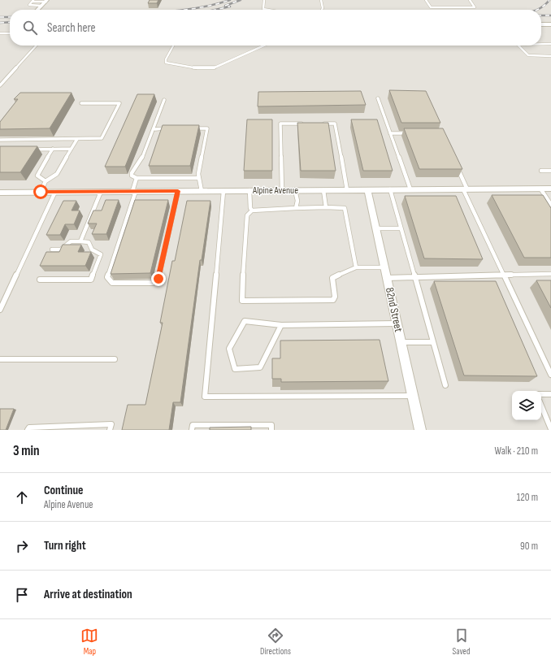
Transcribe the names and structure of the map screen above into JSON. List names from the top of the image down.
{
  "streets": {
    "street": ["Alpine Avenue", "82nd Street"]
  },
  "crossings": [
    ["Alpine Avenue", "82nd Street"]
  ],
  "page": {
    "search": "Search here",
    "heading": ["3 min", "Walk · 210 m"],
    "list": [
      ["Continue", "Alpine Avenue", "120 m"],
      ["Turn right", "90 m"],
      "Arrive at destination"
    ],
    "nav": ["Map", "Directions", "Saved"]
  }
}
